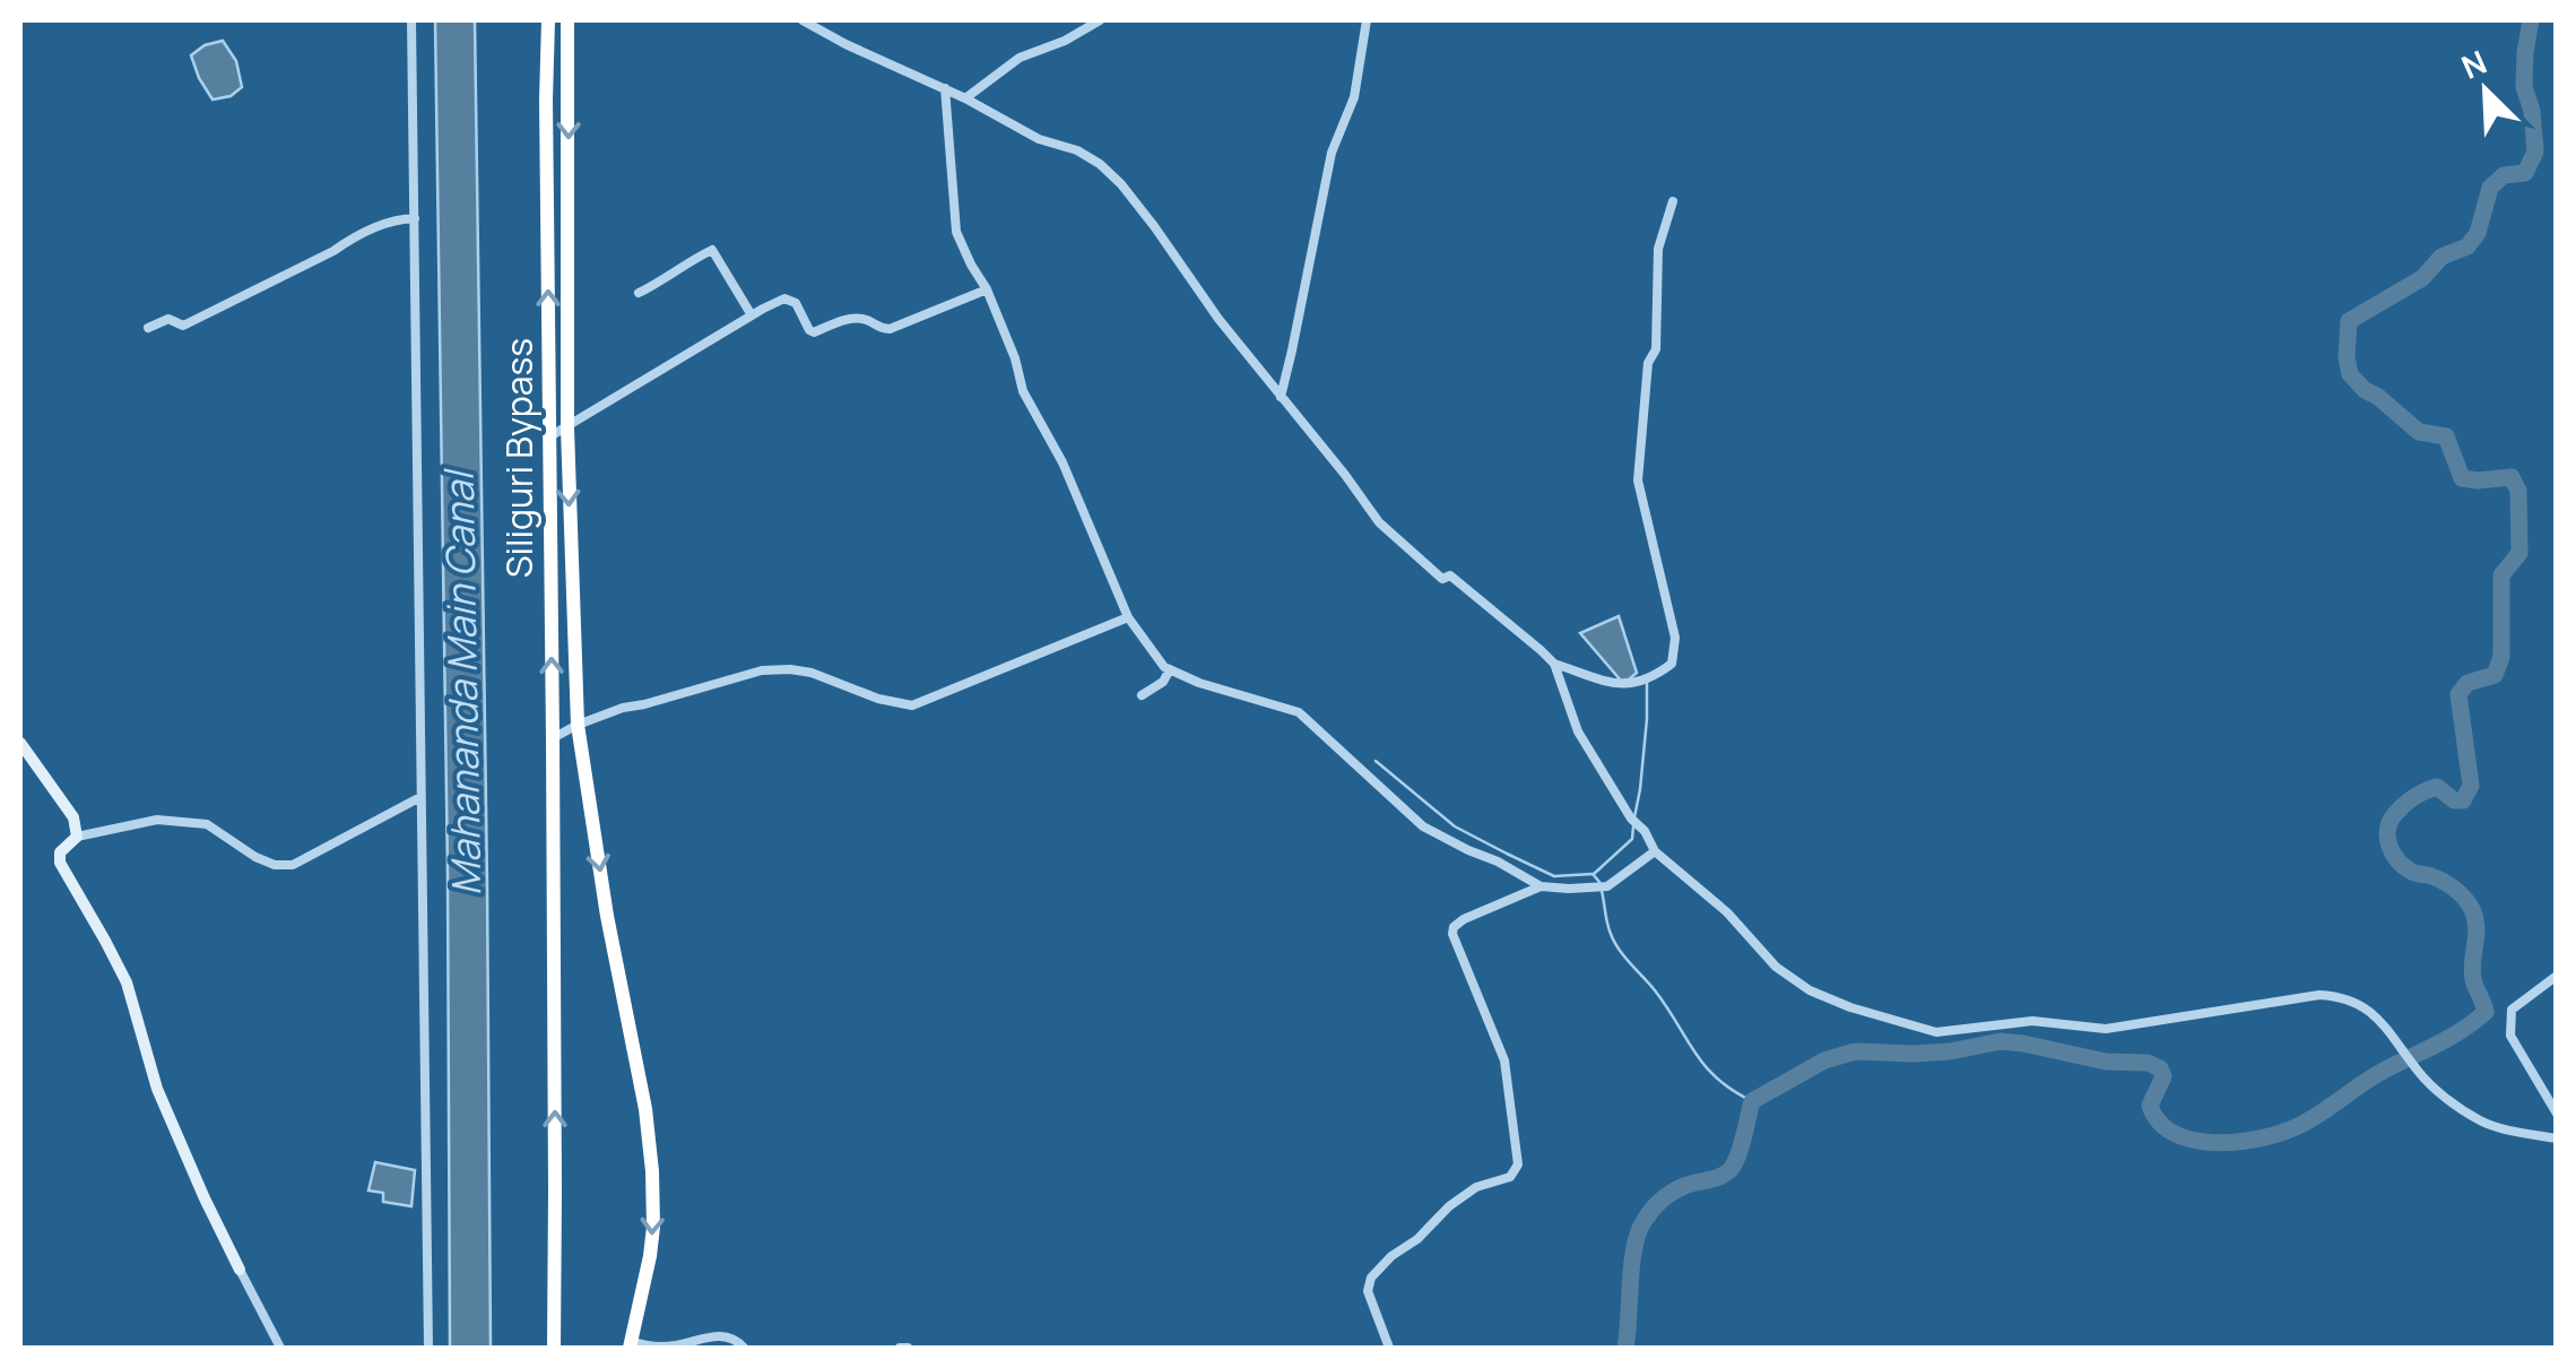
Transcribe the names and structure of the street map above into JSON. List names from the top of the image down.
{
  "streets": {
    "highway": ["Siliguri Bypass"]
  },
  "water": ["Mahananda Main Canal"],
  "north": "top left"
}
